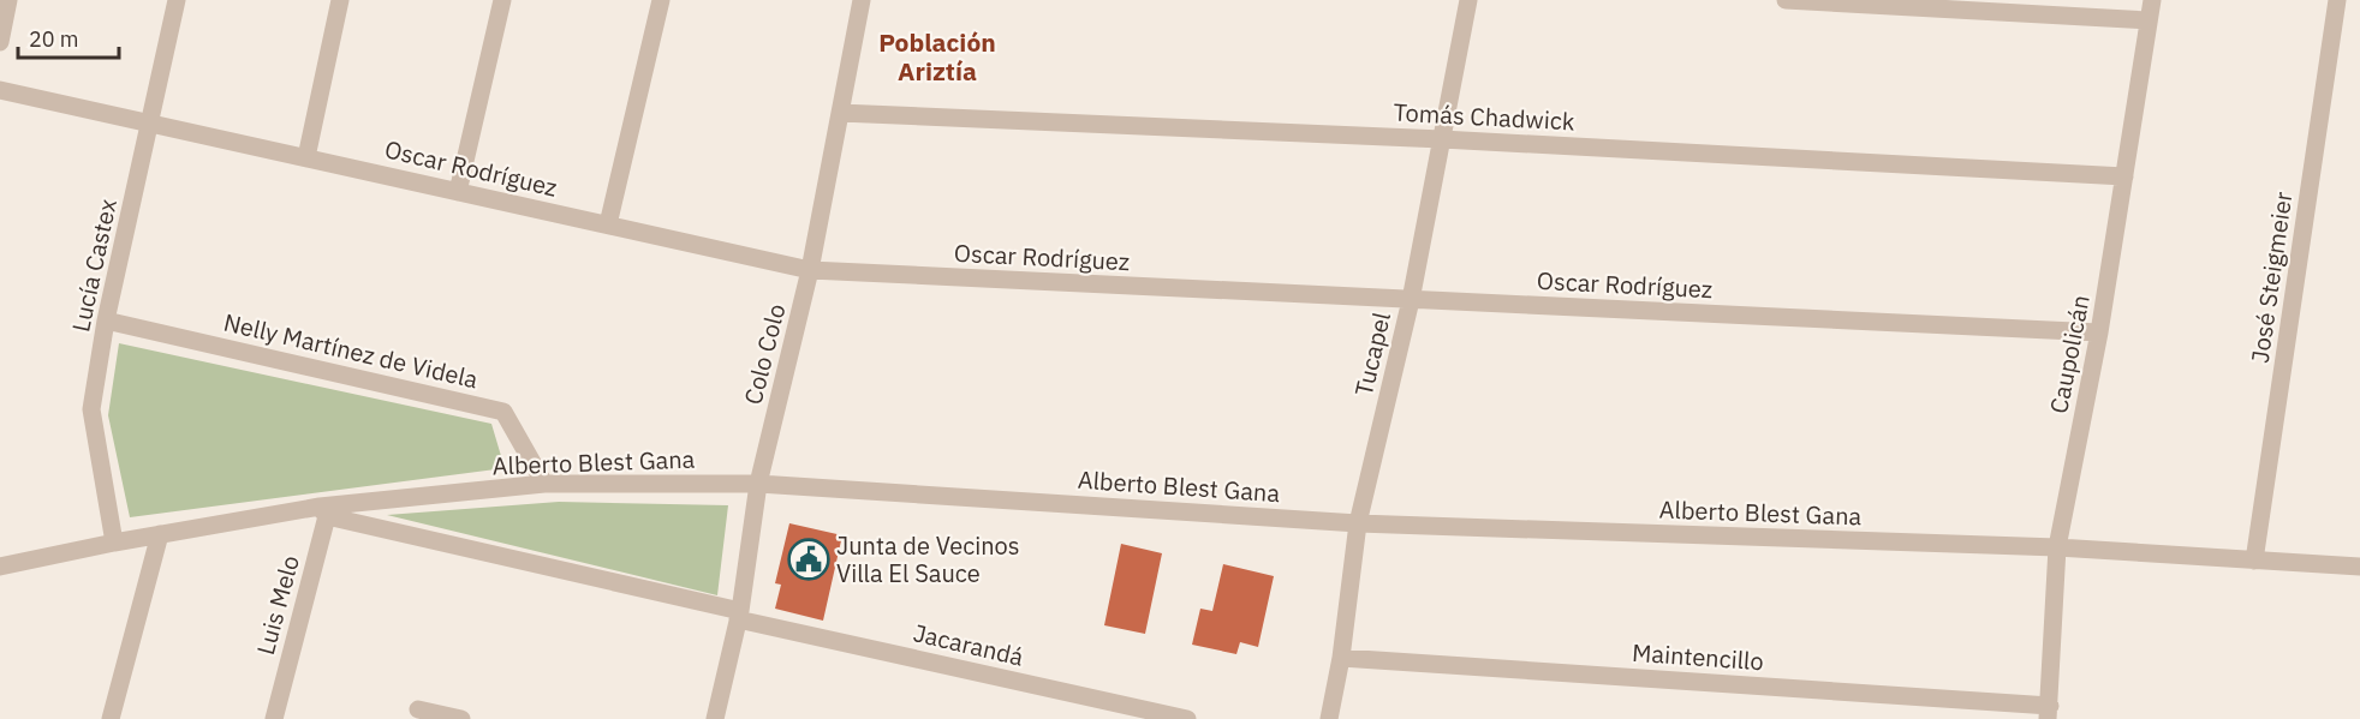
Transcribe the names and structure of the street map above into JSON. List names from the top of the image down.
{
  "streets": {
    "street": [
      "Tomás Chadwick",
      "Oscar Rodríguez",
      "Lucía Castex",
      "José Steigmeier",
      "Nelly Martínez de Videla",
      "Colo Colo",
      "Tucapel",
      "Caupolicán",
      "Alberto Blest Gana",
      "Luis Melo",
      "Jacarandá",
      "Maintencillo"
    ]
  },
  "crossings": [
    ["Tomás Chadwick", "Colo Colo"],
    ["Tomás Chadwick", "Tucapel"],
    ["Tomás Chadwick", "Caupolicán"],
    ["Oscar Rodríguez", "Lucía Castex"],
    ["Oscar Rodríguez", "Colo Colo"],
    ["Oscar Rodríguez", "Tucapel"],
    ["Oscar Rodríguez", "Caupolicán"],
    ["Lucía Castex", "Nelly Martínez de Videla"],
    ["Lucía Castex", "Alberto Blest Gana"],
    ["José Steigmeier", "Alberto Blest Gana"],
    ["Nelly Martínez de Videla", "Alberto Blest Gana"],
    ["Colo Colo", "Alberto Blest Gana"],
    ["Colo Colo", "Jacarandá"],
    ["Tucapel", "Alberto Blest Gana"],
    ["Tucapel", "Maintencillo"],
    ["Caupolicán", "Alberto Blest Gana"],
    ["Caupolicán", "Maintencillo"],
    ["Alberto Blest Gana", "Luis Melo"],
    ["Alberto Blest Gana", "Jacarandá"],
    ["Luis Melo", "Jacarandá"]
  ],
  "districts": ["Población Ariztía"],
  "places": {
    "public building": ["Junta de Vecinos Villa El Sauce"]
  },
  "scale_bar": "20 m"
}
